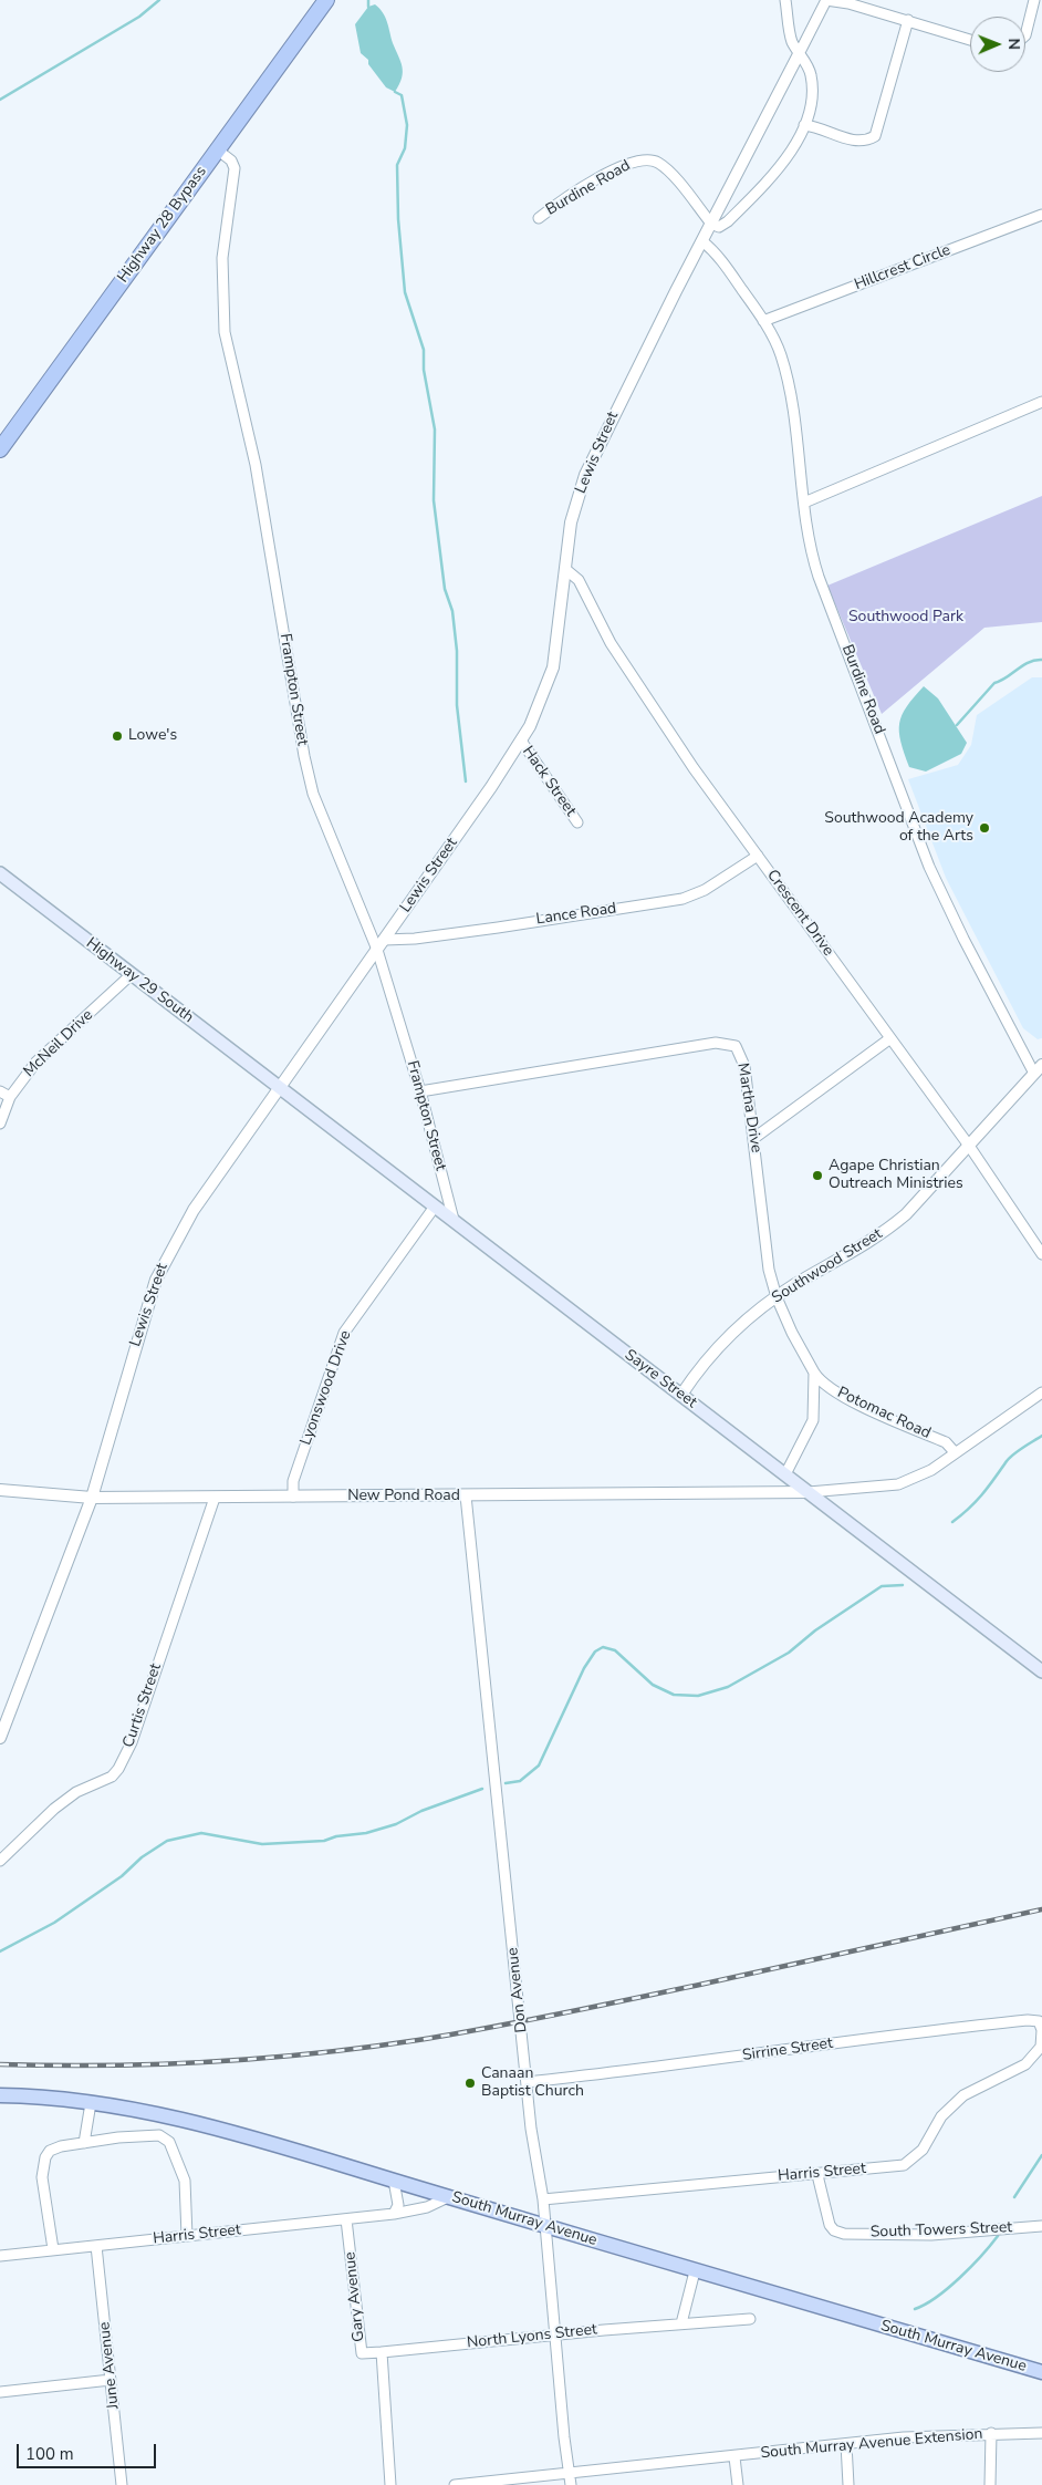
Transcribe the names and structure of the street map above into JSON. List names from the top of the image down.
{
  "streets": {
    "highway": ["Highway 28 Bypass"],
    "main road": ["Highway 29 South", "Sayre Street", "South Murray Avenue"],
    "street": [
      "Burdine Road",
      "Hillcrest Circle",
      "Lewis Street",
      "Frampton Street",
      "Hack Street",
      "Crescent Drive",
      "Lance Road",
      "McNeil Drive",
      "Martha Drive",
      "Southwood Street",
      "Lyonswood Drive",
      "Potomac Road",
      "New Pond Road",
      "Curtis Street",
      "Don Avenue",
      "Sirrine Street",
      "Harris Street",
      "South Towers Street",
      "Gary Avenue",
      "North Lyons Street",
      "June Avenue",
      "South Murray Avenue Extension"
    ]
  },
  "crossings": [
    ["Burdine Road", "Hillcrest Circle"],
    ["Burdine Road", "Lewis Street"],
    ["Burdine Road", "Southwood Street"],
    ["Highway 28 Bypass", "Frampton Street"],
    ["Lewis Street", "Frampton Street"],
    ["Lewis Street", "Hack Street"],
    ["Lewis Street", "Crescent Drive"],
    ["Lewis Street", "Lance Road"],
    ["Lewis Street", "Highway 29 South"],
    ["Lewis Street", "Sayre Street"],
    ["Lewis Street", "New Pond Road"],
    ["Frampton Street", "Martha Drive"],
    ["Frampton Street", "Sayre Street"],
    ["Crescent Drive", "Lance Road"],
    ["Crescent Drive", "Southwood Street"],
    ["Highway 29 South", "McNeil Drive"],
    ["Highway 29 South", "Sayre Street"],
    ["Martha Drive", "Southwood Street"],
    ["Martha Drive", "Potomac Road"],
    ["Southwood Street", "Sayre Street"],
    ["Sayre Street", "Lyonswood Drive"],
    ["Sayre Street", "New Pond Road"],
    ["Lyonswood Drive", "New Pond Road"],
    ["New Pond Road", "Curtis Street"],
    ["New Pond Road", "Don Avenue"],
    ["Don Avenue", "Sirrine Street"],
    ["Don Avenue", "Harris Street"],
    ["Don Avenue", "South Murray Avenue"],
    ["Don Avenue", "North Lyons Street"],
    ["Don Avenue", "South Murray Avenue Extension"],
    ["Sirrine Street", "Harris Street"],
    ["Harris Street", "South Murray Avenue"],
    ["Harris Street", "South Towers Street"],
    ["Harris Street", "Gary Avenue"],
    ["Harris Street", "June Avenue"],
    ["Gary Avenue", "North Lyons Street"]
  ],
  "parks": ["Southwood Park"],
  "places": [
    "Lowe's",
    "Southwood Academy of the Arts",
    "Agape Christian Outreach Ministries",
    "Canaan Baptist Church"
  ],
  "scale_bar": "100 m",
  "north": "right"
}
